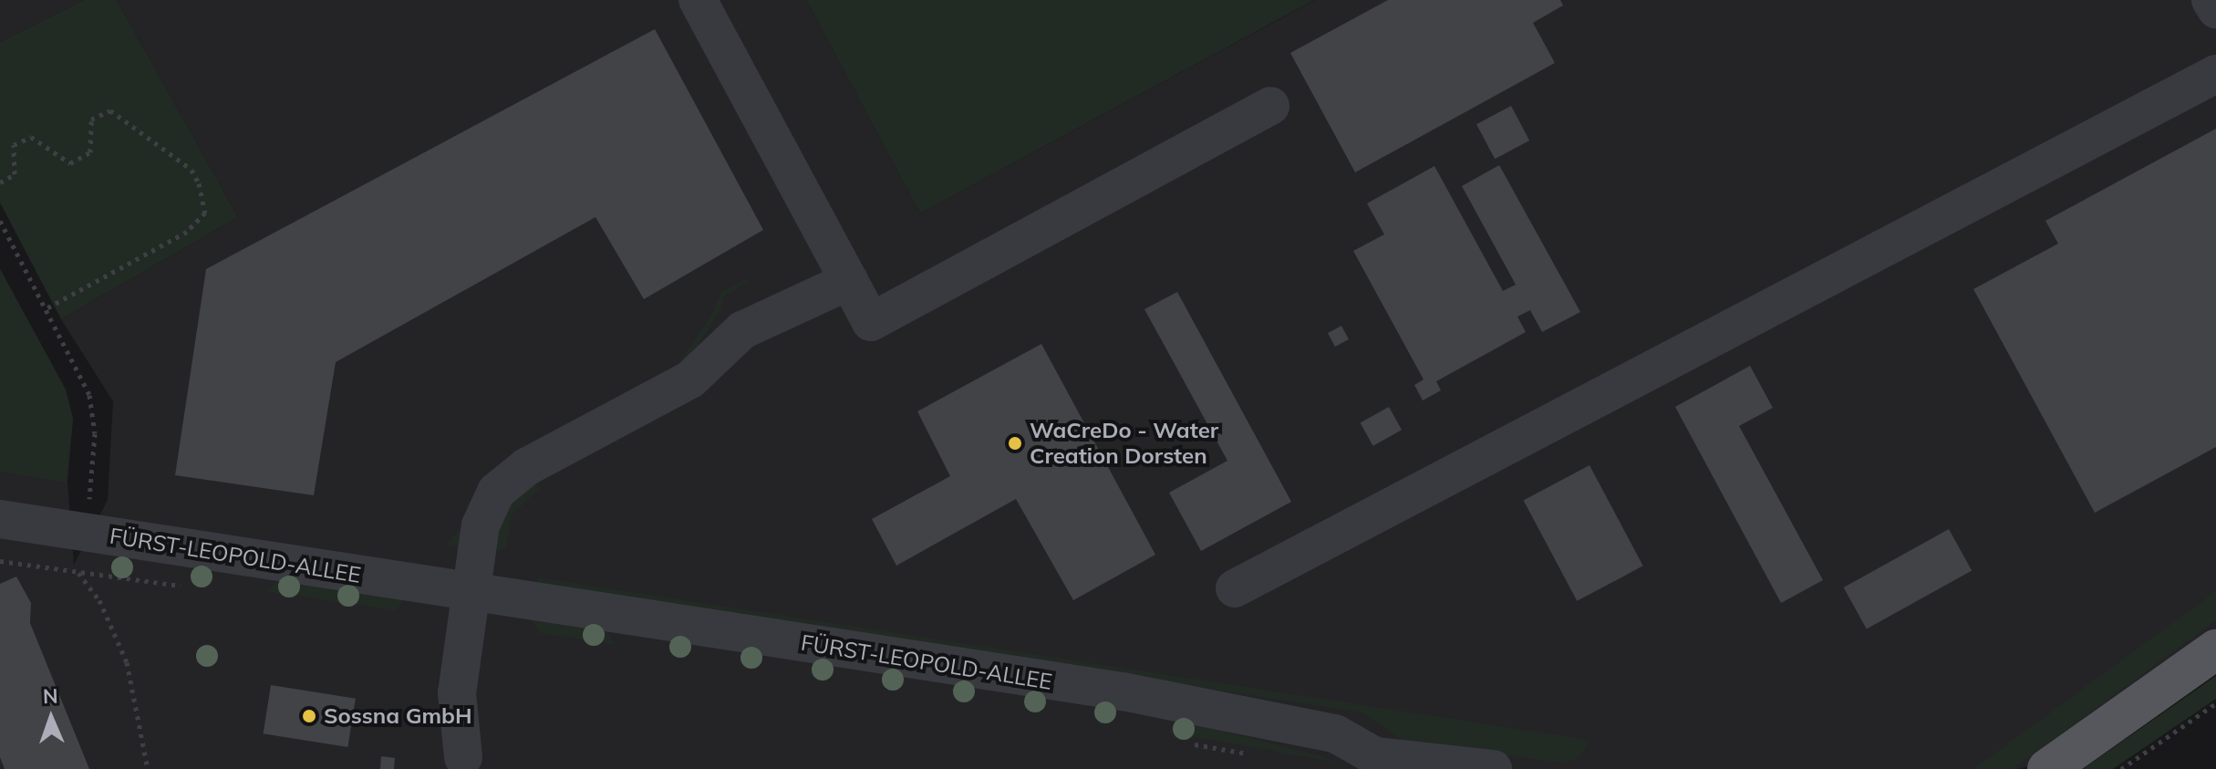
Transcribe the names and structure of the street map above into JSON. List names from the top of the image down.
{
  "streets": {
    "street": ["FÜRST-LEOPOLD-ALLEE"]
  },
  "places": ["WaCreDo - Water Creation Dorsten", "Sossna GmbH"],
  "north": "top"
}
